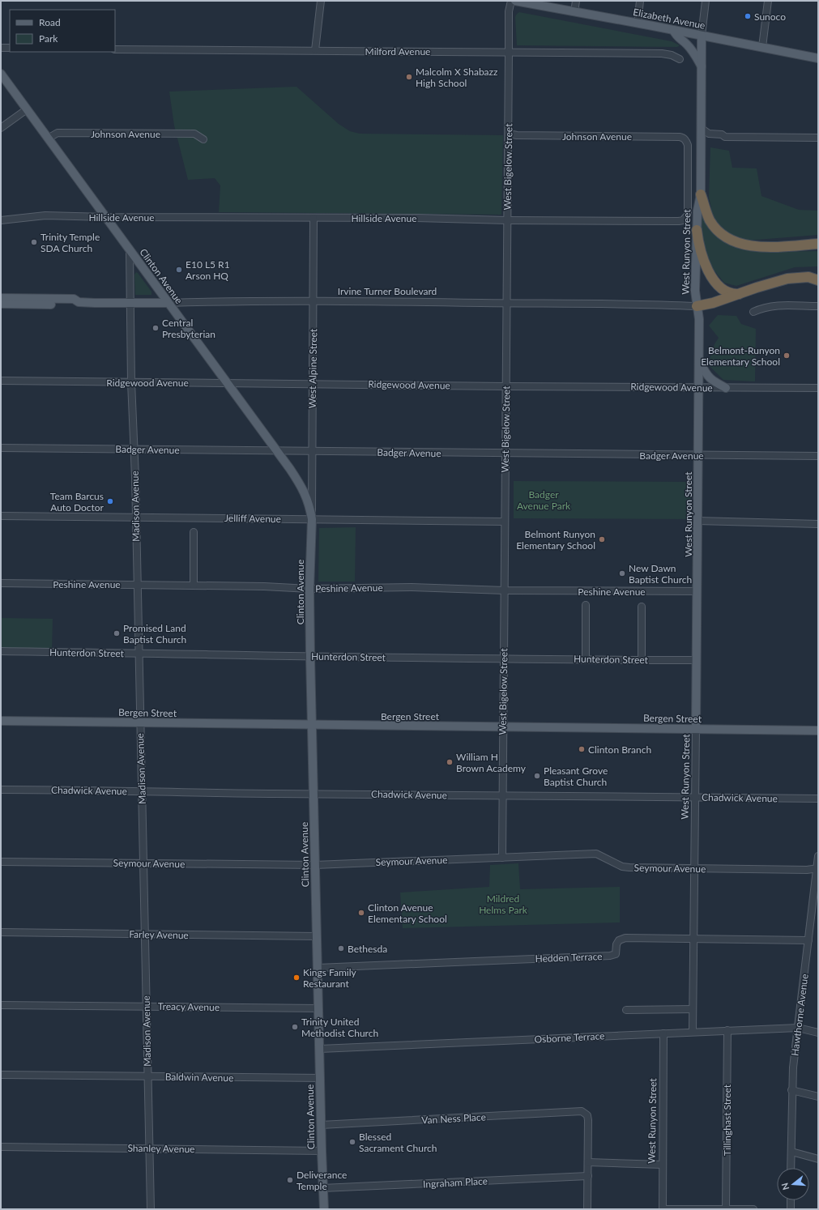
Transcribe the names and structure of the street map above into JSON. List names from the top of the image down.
{
  "streets": {
    "main road": [
      "Elizabeth Avenue",
      "West Runyon Street",
      "Clinton Avenue",
      "Irvine Turner Boulevard",
      "Bergen Street"
    ],
    "street": [
      "Milford Avenue",
      "Johnson Avenue",
      "West Bigelow Street",
      "Hillside Avenue",
      "West Alpine Street",
      "Ridgewood Avenue",
      "Badger Avenue",
      "Madison Avenue",
      "Jelliff Avenue",
      "Peshine Avenue",
      "Hunterdon Street",
      "Chadwick Avenue",
      "Seymour Avenue",
      "Farley Avenue",
      "Hedden Terrace",
      "Treacy Avenue",
      "Hawthorne Avenue",
      "Osborne Terrace",
      "Baldwin Avenue",
      "Van Ness Place",
      "Tillinghast Street",
      "Shanley Avenue",
      "Ingraham Place"
    ]
  },
  "crossings": [
    ["Elizabeth Avenue", "West Runyon Street"],
    ["Milford Avenue", "West Bigelow Street"],
    ["Johnson Avenue", "West Bigelow Street"],
    ["Johnson Avenue", "Hillside Avenue"],
    ["Johnson Avenue", "Clinton Avenue"],
    ["West Bigelow Street", "Hillside Avenue"],
    ["West Bigelow Street", "Irvine Turner Boulevard"],
    ["West Bigelow Street", "Ridgewood Avenue"],
    ["West Bigelow Street", "Badger Avenue"],
    ["West Bigelow Street", "Jelliff Avenue"],
    ["West Bigelow Street", "Peshine Avenue"],
    ["West Bigelow Street", "Hunterdon Street"],
    ["West Bigelow Street", "Bergen Street"],
    ["West Bigelow Street", "Chadwick Avenue"],
    ["West Bigelow Street", "Seymour Avenue"],
    ["Hillside Avenue", "Clinton Avenue"],
    ["Hillside Avenue", "West Alpine Street"],
    ["West Runyon Street", "Irvine Turner Boulevard"],
    ["West Runyon Street", "Ridgewood Avenue"],
    ["West Runyon Street", "Badger Avenue"],
    ["West Runyon Street", "Peshine Avenue"],
    ["West Runyon Street", "Hunterdon Street"],
    ["West Runyon Street", "Bergen Street"],
    ["West Runyon Street", "Chadwick Avenue"],
    ["West Runyon Street", "Seymour Avenue"],
    ["West Runyon Street", "Hedden Terrace"],
    ["West Runyon Street", "Osborne Terrace"],
    ["Clinton Avenue", "Irvine Turner Boulevard"],
    ["Clinton Avenue", "West Alpine Street"],
    ["Clinton Avenue", "Ridgewood Avenue"],
    ["Clinton Avenue", "Badger Avenue"],
    ["Clinton Avenue", "Madison Avenue"],
    ["Clinton Avenue", "Jelliff Avenue"],
    ["Clinton Avenue", "Peshine Avenue"],
    ["Clinton Avenue", "Hunterdon Street"],
    ["Clinton Avenue", "Bergen Street"],
    ["Clinton Avenue", "Chadwick Avenue"],
    ["Clinton Avenue", "Seymour Avenue"],
    ["Clinton Avenue", "Farley Avenue"],
    ["Clinton Avenue", "Hedden Terrace"],
    ["Clinton Avenue", "Treacy Avenue"],
    ["Clinton Avenue", "Osborne Terrace"],
    ["Clinton Avenue", "Baldwin Avenue"],
    ["Clinton Avenue", "Van Ness Place"],
    ["Clinton Avenue", "Shanley Avenue"],
    ["Clinton Avenue", "Ingraham Place"],
    ["Irvine Turner Boulevard", "West Alpine Street"],
    ["Irvine Turner Boulevard", "Madison Avenue"],
    ["West Alpine Street", "Ridgewood Avenue"],
    ["West Alpine Street", "Badger Avenue"],
    ["West Alpine Street", "Jelliff Avenue"],
    ["Ridgewood Avenue", "Madison Avenue"],
    ["Badger Avenue", "Madison Avenue"],
    ["Madison Avenue", "Jelliff Avenue"],
    ["Madison Avenue", "Peshine Avenue"],
    ["Madison Avenue", "Hunterdon Street"],
    ["Madison Avenue", "Bergen Street"],
    ["Madison Avenue", "Chadwick Avenue"],
    ["Madison Avenue", "Seymour Avenue"],
    ["Madison Avenue", "Farley Avenue"],
    ["Madison Avenue", "Treacy Avenue"],
    ["Madison Avenue", "Baldwin Avenue"],
    ["Madison Avenue", "Shanley Avenue"],
    ["Seymour Avenue", "Hawthorne Avenue"],
    ["Hedden Terrace", "Hawthorne Avenue"],
    ["Hawthorne Avenue", "Osborne Terrace"],
    ["Osborne Terrace", "Tillinghast Street"]
  ],
  "parks": ["Badger Avenue Park", "Mildred Helms Park"],
  "places": [
    "Sunoco",
    "Malcolm X Shabazz High School",
    "Trinity Temple SDA Church",
    "E10 L5 R1 Arson HQ",
    "Central Presbyterian",
    "Belmont-Runyon Elementary School",
    "Team Barcus Auto Doctor",
    "Belmont Runyon Elementary School",
    "New Dawn Baptist Church",
    "Promised Land Baptist Church",
    "Clinton Branch",
    "William H Brown Academy",
    "Pleasant Grove Baptist Church",
    "Clinton Avenue Elementary School",
    "Bethesda",
    "Kings Family Restaurant",
    "Trinity United Methodist Church",
    "Blessed Sacrament Church",
    "Deliverance Temple"
  ],
  "legend": ["Road", "Park"],
  "north": "left"
}
